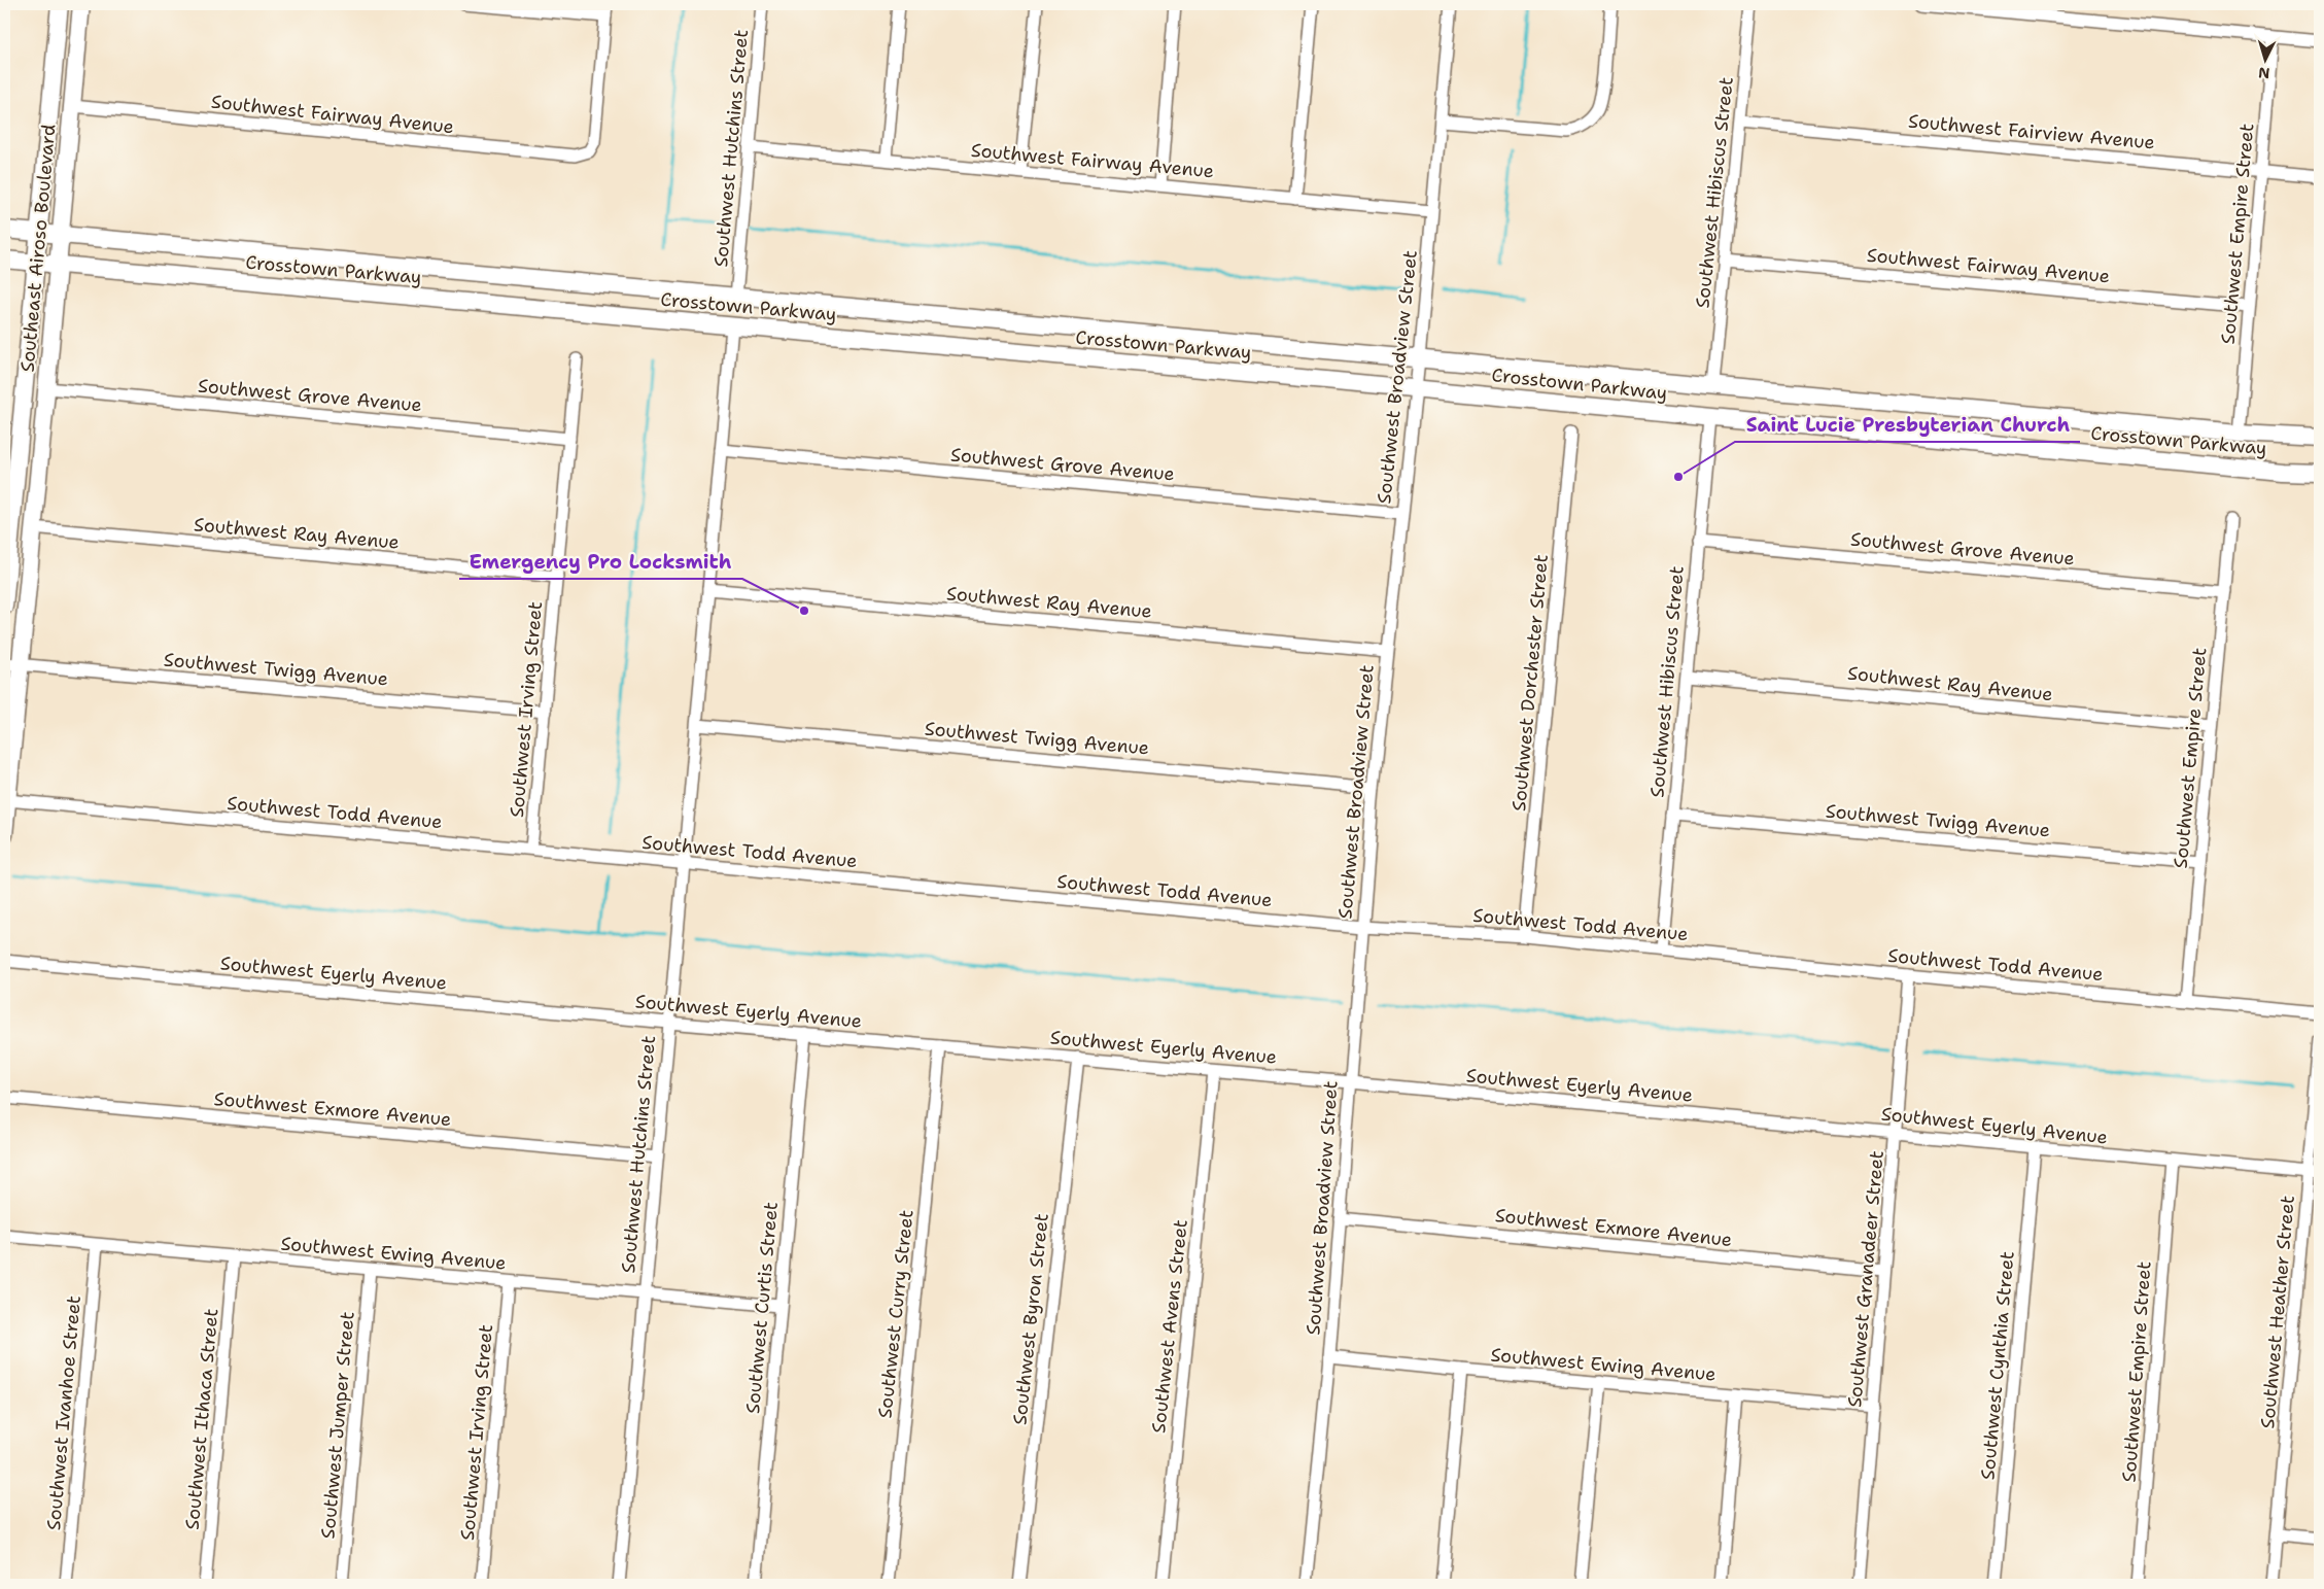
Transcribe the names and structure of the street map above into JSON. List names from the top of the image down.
{
  "streets": {
    "main road": ["Southeast Airoso Boulevard", "Crosstown Parkway"],
    "street": [
      "Southwest Fairway Avenue",
      "Southwest Fairview Avenue",
      "Southwest Hutchins Street",
      "Southwest Hibiscus Street",
      "Southwest Empire Street",
      "Southwest Broadview Street",
      "Southwest Grove Avenue",
      "Southwest Ray Avenue",
      "Southwest Twigg Avenue",
      "Southwest Dorchester Street",
      "Southwest Irving Street",
      "Southwest Todd Avenue",
      "Southwest Eyerly Avenue",
      "Southwest Exmore Avenue",
      "Southwest Ewing Avenue",
      "Southwest Granadeer Street",
      "Southwest Curtis Street",
      "Southwest Heather Street",
      "Southwest Curry Street",
      "Southwest Byron Street",
      "Southwest Avens Street",
      "Southwest Cynthia Street",
      "Southwest Ivanhoe Street",
      "Southwest Ithaca Street",
      "Southwest Jumper Street"
    ]
  },
  "crossings": [
    ["Southwest Fairway Avenue", "Southwest Hutchins Street"],
    ["Southwest Fairway Avenue", "Southwest Hibiscus Street"],
    ["Southwest Fairway Avenue", "Southwest Empire Street"],
    ["Southwest Fairway Avenue", "Southeast Airoso Boulevard"],
    ["Southwest Fairway Avenue", "Southwest Broadview Street"],
    ["Southwest Fairview Avenue", "Southwest Hibiscus Street"],
    ["Southwest Fairview Avenue", "Southwest Empire Street"],
    ["Southwest Hutchins Street", "Crosstown Parkway"],
    ["Southwest Hutchins Street", "Southwest Grove Avenue"],
    ["Southwest Hutchins Street", "Southwest Ray Avenue"],
    ["Southwest Hutchins Street", "Southwest Twigg Avenue"],
    ["Southwest Hutchins Street", "Southwest Todd Avenue"],
    ["Southwest Hutchins Street", "Southwest Eyerly Avenue"],
    ["Southwest Hutchins Street", "Southwest Exmore Avenue"],
    ["Southwest Hutchins Street", "Southwest Ewing Avenue"],
    ["Southwest Hibiscus Street", "Crosstown Parkway"],
    ["Southwest Hibiscus Street", "Southwest Grove Avenue"],
    ["Southwest Hibiscus Street", "Southwest Ray Avenue"],
    ["Southwest Hibiscus Street", "Southwest Twigg Avenue"],
    ["Southwest Hibiscus Street", "Southwest Todd Avenue"],
    ["Southwest Empire Street", "Crosstown Parkway"],
    ["Southwest Empire Street", "Southwest Grove Avenue"],
    ["Southwest Empire Street", "Southwest Ray Avenue"],
    ["Southwest Empire Street", "Southwest Twigg Avenue"],
    ["Southwest Empire Street", "Southwest Todd Avenue"],
    ["Southwest Empire Street", "Southwest Eyerly Avenue"],
    ["Southeast Airoso Boulevard", "Crosstown Parkway"],
    ["Southeast Airoso Boulevard", "Southwest Grove Avenue"],
    ["Southeast Airoso Boulevard", "Southwest Ray Avenue"],
    ["Southeast Airoso Boulevard", "Southwest Twigg Avenue"],
    ["Southeast Airoso Boulevard", "Southwest Todd Avenue"],
    ["Crosstown Parkway", "Southwest Broadview Street"],
    ["Southwest Broadview Street", "Southwest Grove Avenue"],
    ["Southwest Broadview Street", "Southwest Ray Avenue"],
    ["Southwest Broadview Street", "Southwest Twigg Avenue"],
    ["Southwest Broadview Street", "Southwest Todd Avenue"],
    ["Southwest Broadview Street", "Southwest Eyerly Avenue"],
    ["Southwest Broadview Street", "Southwest Exmore Avenue"],
    ["Southwest Broadview Street", "Southwest Ewing Avenue"],
    ["Southwest Grove Avenue", "Southwest Irving Street"],
    ["Southwest Ray Avenue", "Southwest Irving Street"],
    ["Southwest Twigg Avenue", "Southwest Irving Street"],
    ["Southwest Dorchester Street", "Southwest Todd Avenue"],
    ["Southwest Irving Street", "Southwest Todd Avenue"],
    ["Southwest Irving Street", "Southwest Ewing Avenue"],
    ["Southwest Todd Avenue", "Southwest Granadeer Street"],
    ["Southwest Eyerly Avenue", "Southwest Granadeer Street"],
    ["Southwest Eyerly Avenue", "Southwest Curtis Street"],
    ["Southwest Eyerly Avenue", "Southwest Heather Street"],
    ["Southwest Eyerly Avenue", "Southwest Curry Street"],
    ["Southwest Eyerly Avenue", "Southwest Byron Street"],
    ["Southwest Eyerly Avenue", "Southwest Avens Street"],
    ["Southwest Eyerly Avenue", "Southwest Cynthia Street"],
    ["Southwest Exmore Avenue", "Southwest Granadeer Street"],
    ["Southwest Ewing Avenue", "Southwest Granadeer Street"],
    ["Southwest Ewing Avenue", "Southwest Curtis Street"],
    ["Southwest Ewing Avenue", "Southwest Ivanhoe Street"],
    ["Southwest Ewing Avenue", "Southwest Ithaca Street"],
    ["Southwest Ewing Avenue", "Southwest Jumper Street"]
  ],
  "places": ["Saint Lucie Presbyterian Church", "Emergency Pro Locksmith"],
  "north": "bottom"
}
